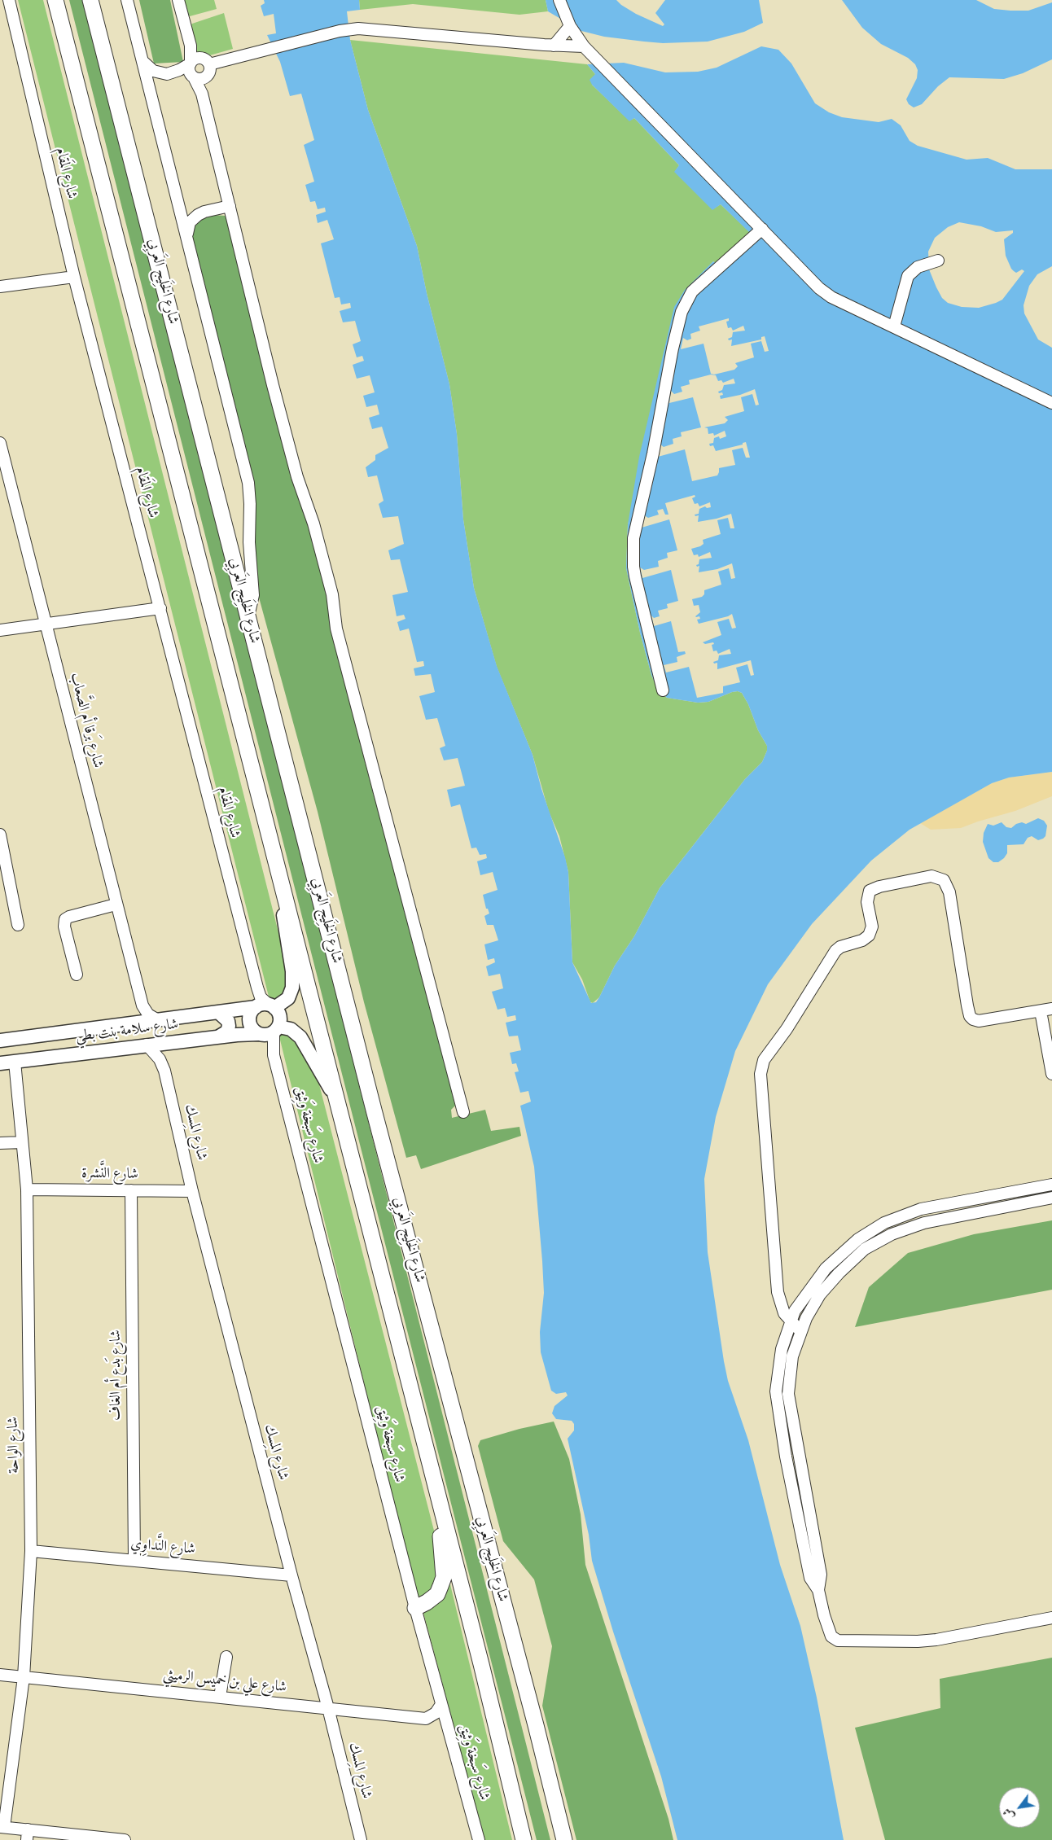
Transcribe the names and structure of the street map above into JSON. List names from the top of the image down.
{
  "streets": {
    "highway": ["شارع الخَلِيج العَربِي"],
    "main road": ["شارع سلامة بنت بطي"],
    "street": [
      "شارع المَقام",
      "شارع بَرقا أم الصَّعاب",
      "شارع سَبخة وَثِيق",
      "شارع المِسك",
      "شارع النَّشرة",
      "شارع بَدع أم الغاف",
      "شارع الواحة",
      "شارع النَّداوِي",
      "شارع علي بن خميس الرميثي"
    ]
  },
  "crossings": [
    ["شارع المَقام", "شارع سلامة بنت بطي"],
    ["شارع المَقام", "شارع سَبخة وَثِيق"],
    ["شارع سلامة بنت بطي", "شارع سَبخة وَثِيق"],
    ["شارع سلامة بنت بطي", "شارع المِسك"],
    ["شارع سلامة بنت بطي", "شارع الواحة"],
    ["شارع سَبخة وَثِيق", "شارع علي بن خميس الرميثي"],
    ["شارع المِسك", "شارع النَّشرة"],
    ["شارع المِسك", "شارع النَّداوِي"],
    ["شارع المِسك", "شارع علي بن خميس الرميثي"],
    ["شارع النَّشرة", "شارع بَدع أم الغاف"],
    ["شارع النَّشرة", "شارع الواحة"],
    ["شارع بَدع أم الغاف", "شارع النَّداوِي"],
    ["شارع الواحة", "شارع النَّداوِي"],
    ["شارع الواحة", "شارع علي بن خميس الرميثي"]
  ],
  "north": "bottom left"
}
